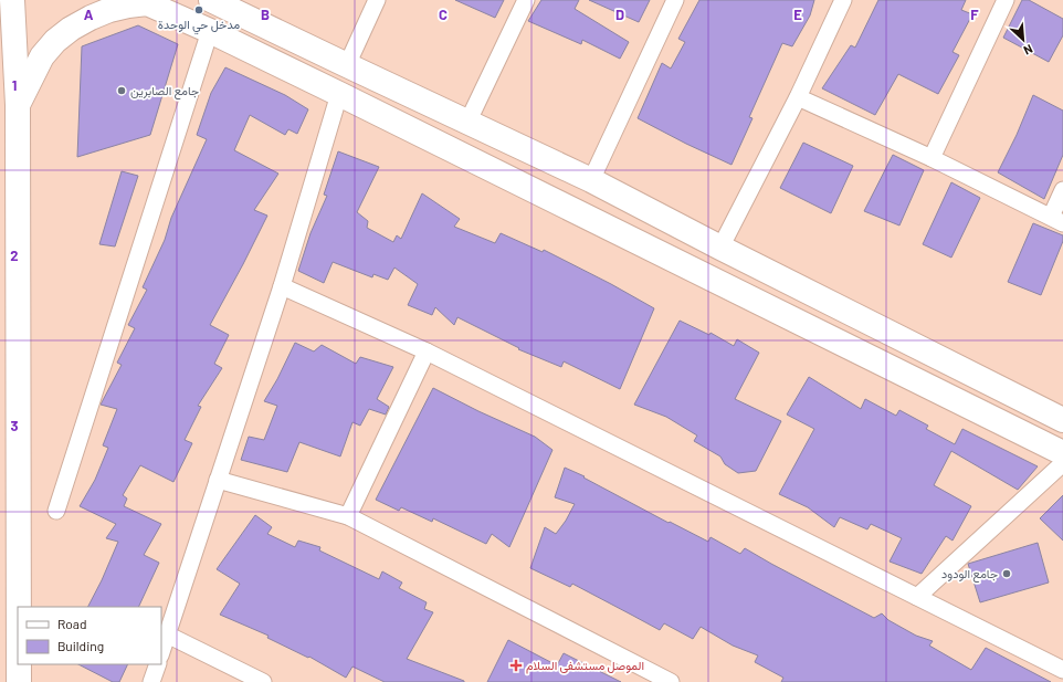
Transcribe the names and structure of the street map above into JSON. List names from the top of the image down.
{
  "places": {
    "other": ["مدخل حي الوحدة", "جامع الصابرين", "جامع الودود"],
    "health": ["الموصل مستشفى السلام"]
  },
  "legend": ["Road", "Building"],
  "north": "bottom right",
  "grid": {
    "columns": [
      "A",
      "B",
      "C",
      "D",
      "E",
      "F"
    ],
    "rows": ["1", "2", "3"]
  }
}
